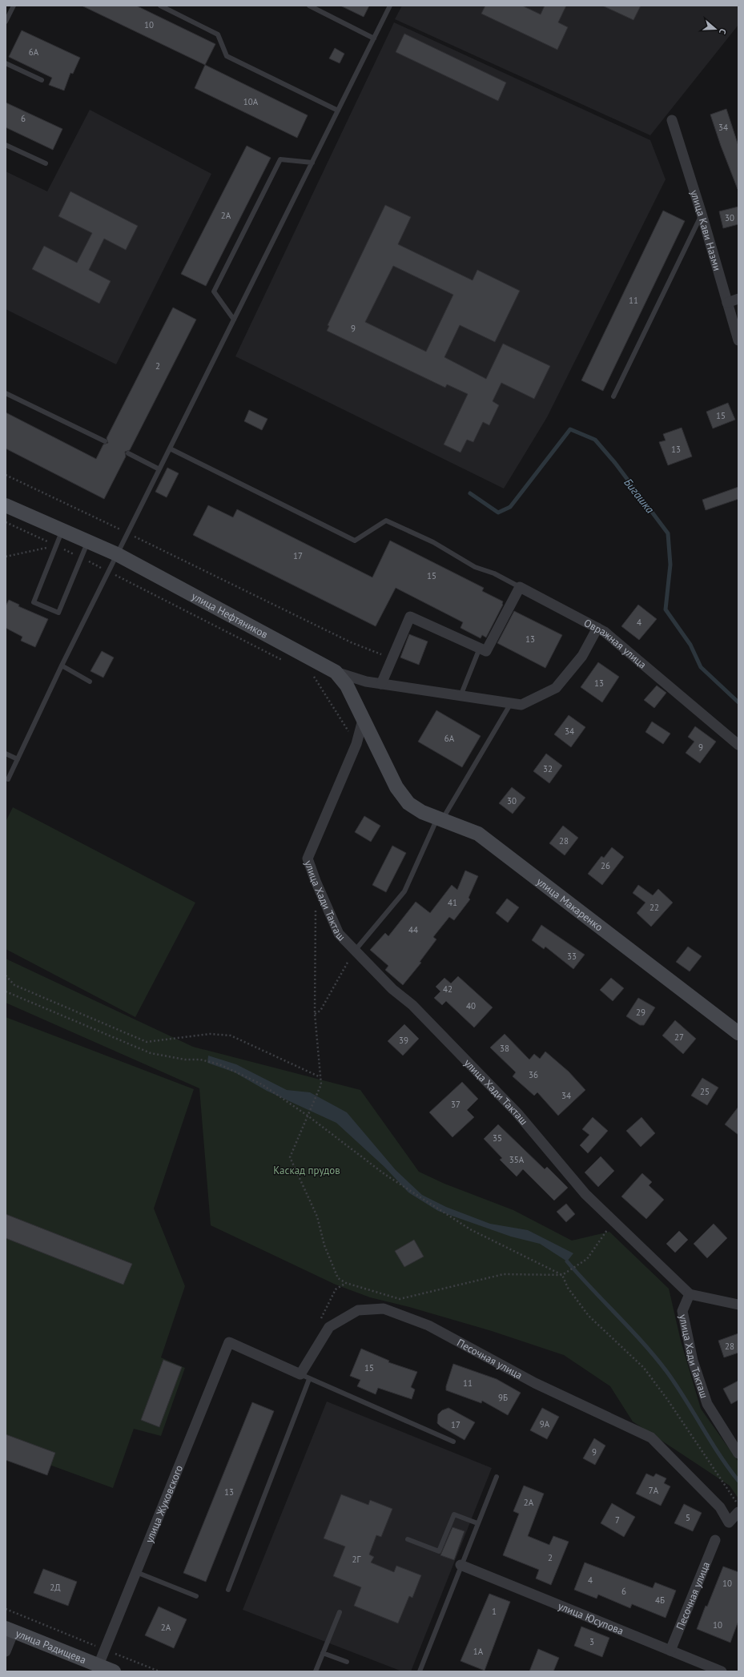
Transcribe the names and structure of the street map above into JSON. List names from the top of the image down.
{
  "streets": {
    "street": [
      "улица Кави Назми",
      "улица Нефтяников",
      "Овражная улица",
      "улица Хади Такташ",
      "улица Макаренко",
      "Песочная улица",
      "улица Жуковского",
      "улица Юсупова",
      "улица Радищева"
    ]
  },
  "crossings": [
    ["улица Нефтяников", "улица Хади Такташ"],
    ["улица Нефтяников", "улица Макаренко"],
    ["Песочная улица", "улица Жуковского"],
    ["Песочная улица", "улица Юсупова"],
    ["улица Жуковского", "улица Радищева"]
  ],
  "water": ["Бигашка"],
  "parks": ["Каскад прудов"],
  "house_numbers": [
    "10",
    "6А",
    "10А",
    "6",
    "34",
    "2А",
    "30",
    "11",
    "9",
    "2",
    "15",
    "13",
    "17",
    "15",
    "4",
    "13",
    "13",
    "34",
    "6А",
    "9",
    "32",
    "30",
    "28",
    "26",
    "41",
    "22",
    "44",
    "33",
    "42",
    "40",
    "29",
    "27",
    "39",
    "38",
    "36",
    "25",
    "34",
    "37",
    "35",
    "35А",
    "28",
    "15",
    "11",
    "9Б",
    "9А",
    "17",
    "9",
    "7А",
    "13",
    "2А",
    "5",
    "7",
    "2",
    "2Г",
    "4",
    "10",
    "2Д",
    "6",
    "4Б",
    "1",
    "10",
    "2А",
    "3",
    "1А"
  ],
  "north": "right"
}
